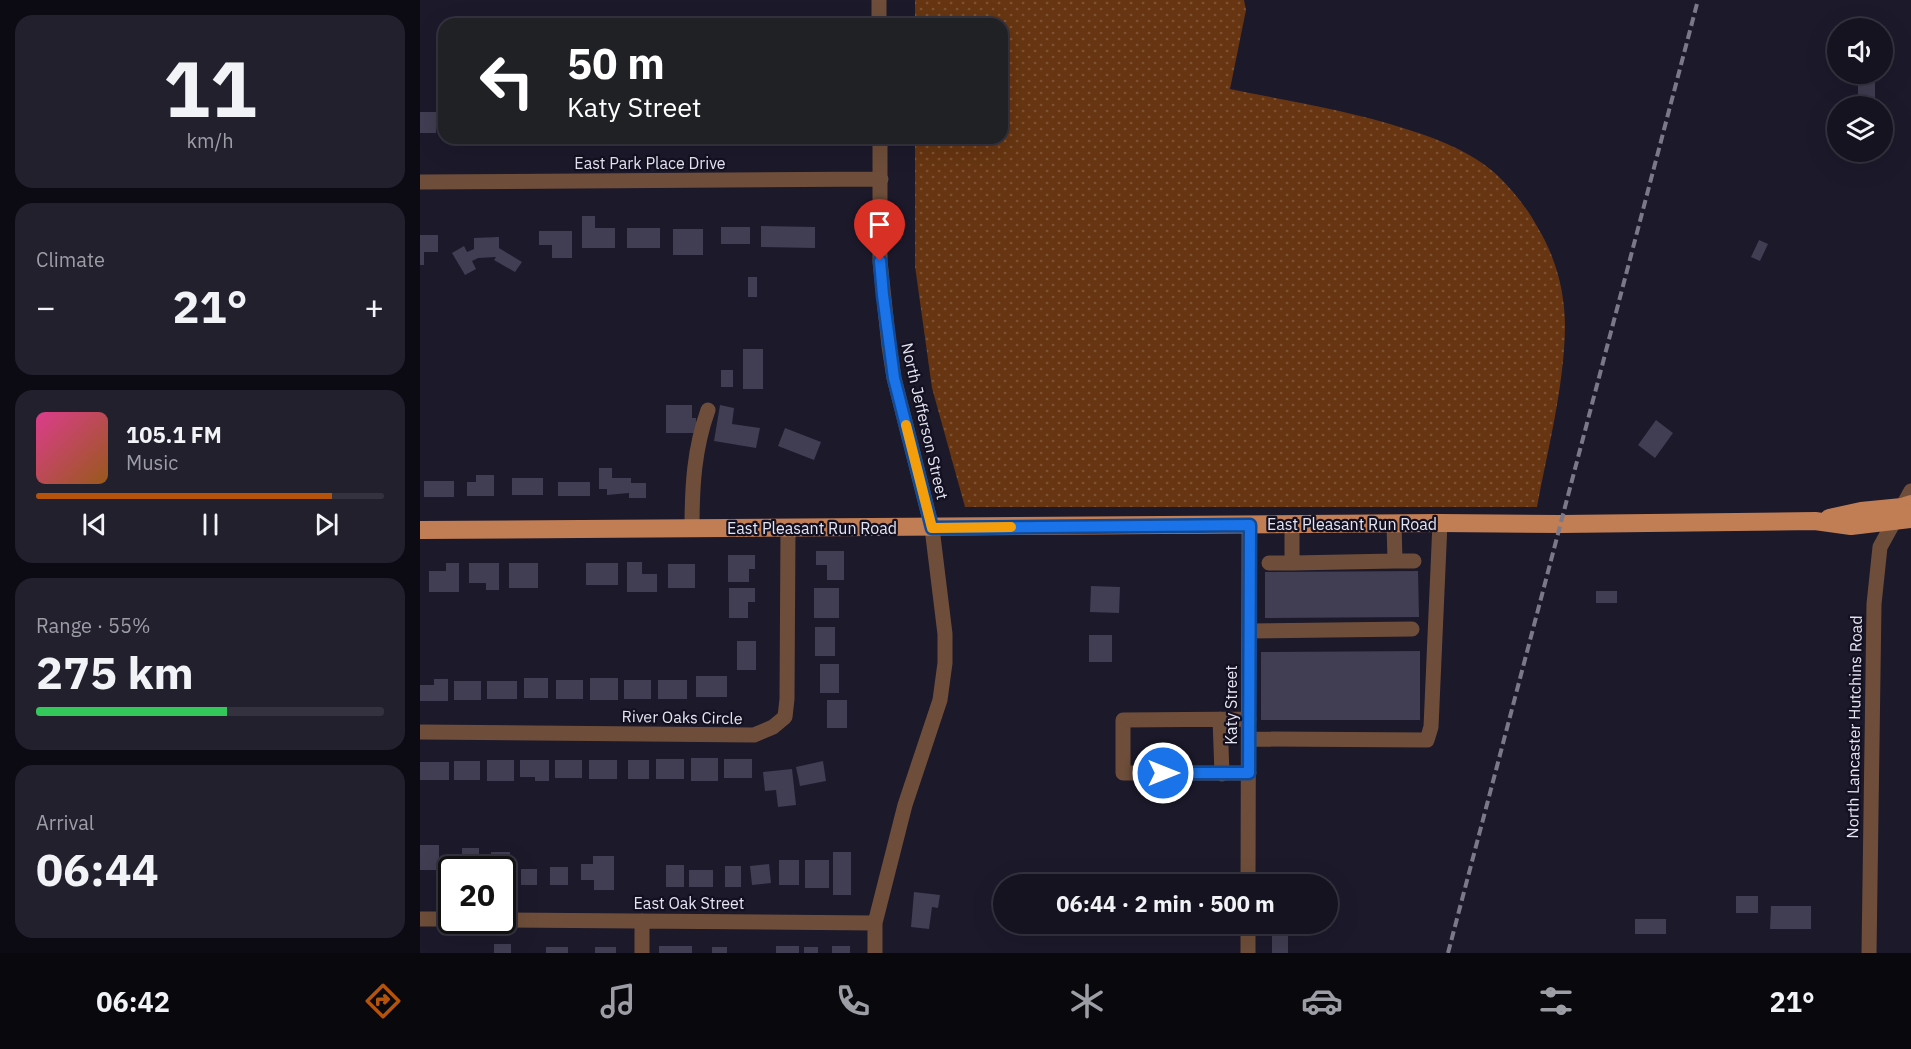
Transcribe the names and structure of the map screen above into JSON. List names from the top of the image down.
{
  "streets": {
    "main road": ["East Pleasant Run Road"],
    "street": [
      "East Park Place Drive",
      "North Jefferson Street",
      "Katy Street",
      "River Oaks Circle",
      "North Lancaster Hutchins Road",
      "East Oak Street"
    ]
  },
  "crossings": [
    ["East Park Place Drive", "North Jefferson Street"],
    ["North Jefferson Street", "East Pleasant Run Road"],
    ["North Jefferson Street", "East Oak Street"],
    ["East Pleasant Run Road", "Katy Street"],
    ["East Pleasant Run Road", "River Oaks Circle"],
    ["East Pleasant Run Road", "North Lancaster Hutchins Road"]
  ],
  "page": {
    "tile": [
      ["11", "km/h"],
      "Climate",
      ["Range · 55%", "275 km"],
      ["Arrival", "06:44"]
    ],
    "turn": ["50 m", "Katy Street"],
    "heat": ["−", "21°", "+"],
    "song": ["105.1 FM", "Music"],
    "limit": "20",
    "trip": "06:44 · 2 min · 500 m",
    "tabs": ["06:42", "21°"]
  }
}
